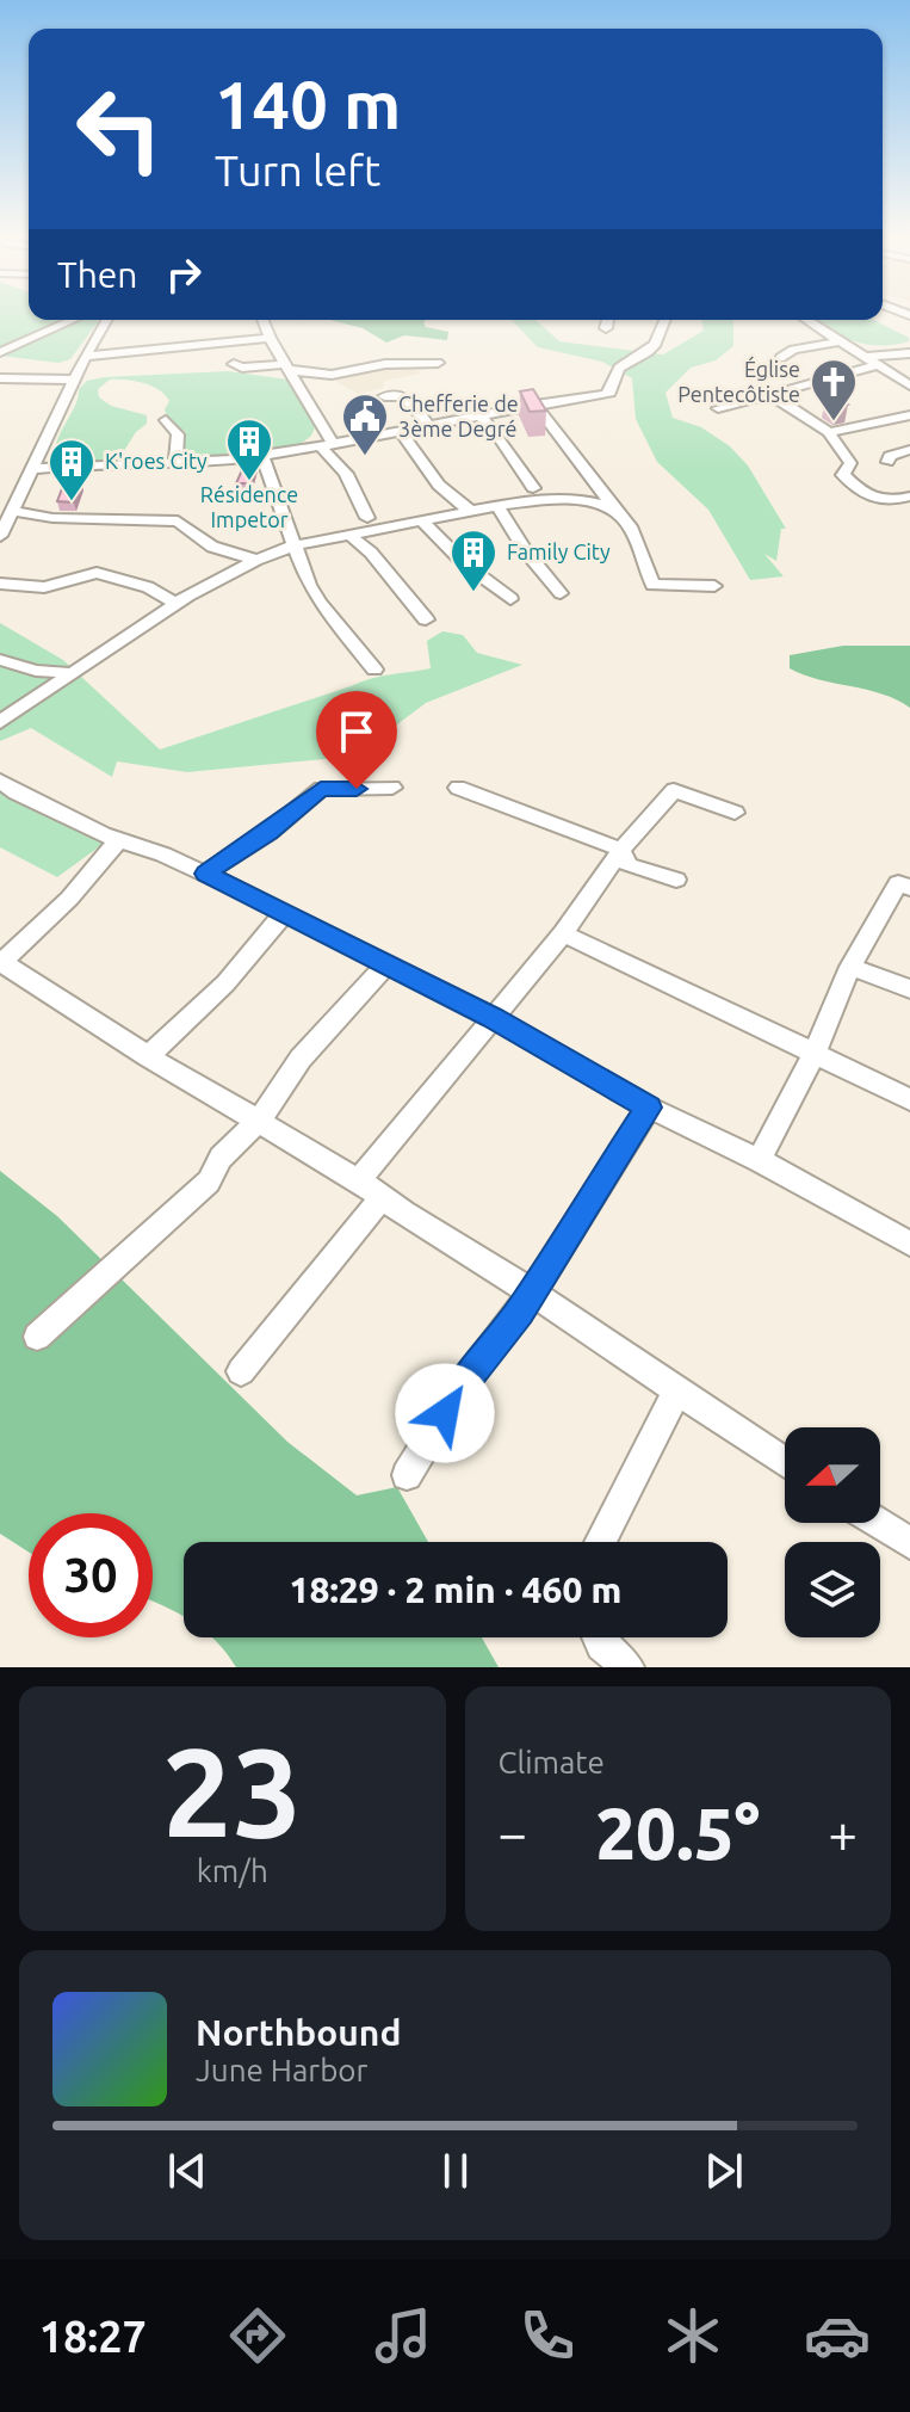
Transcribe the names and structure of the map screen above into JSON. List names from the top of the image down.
{
  "places": {
    "church": ["Église Pentecôtiste"],
    "public building": ["Chefferie de 3ème Degré"],
    "building": ["Résidence Impetor", "K'roes City", "Family City"]
  },
  "north": "left",
  "page": {
    "turn": ["140 m", "Turn left"],
    "then": "Then",
    "limit": "30",
    "trip": "18:29 · 2 min · 460 m",
    "tile": [
      ["23", "km/h"],
      "Climate"
    ],
    "heat": ["−", "20.5°", "+"],
    "song": ["Northbound", "June Harbor"],
    "tabs": "18:27"
  }
}
